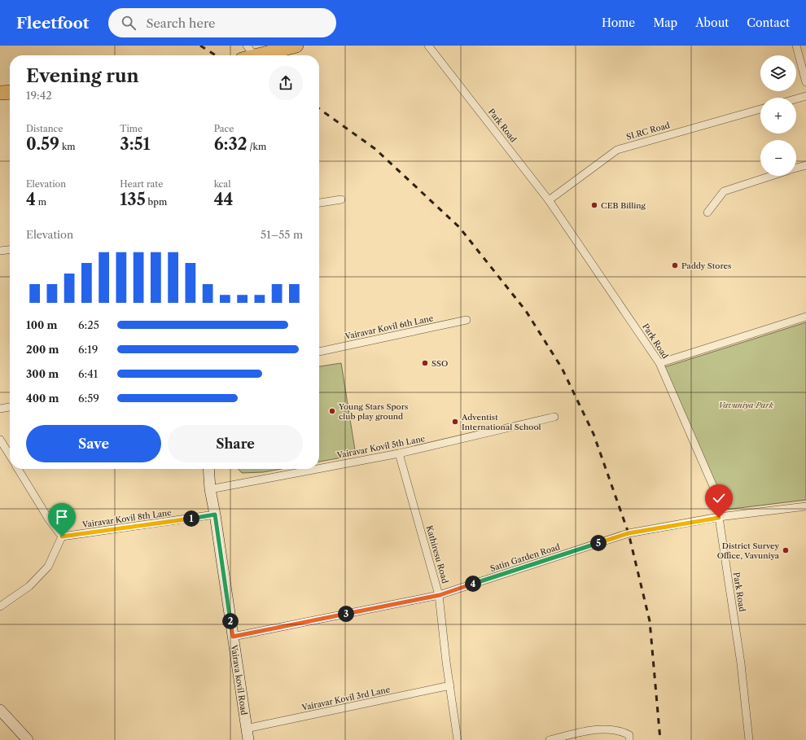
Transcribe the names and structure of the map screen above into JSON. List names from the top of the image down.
{
  "streets": {
    "street": [
      "Park Road",
      "SLRC Road",
      "Vairavar Kovil 6th Lane",
      "Vairavar Kovil 5th Lane",
      "Vairavar Kovil 8th Lane",
      "Kathiresu Road",
      "Satin Garden Road",
      "Vairava kovil Road",
      "Vairavar Kovil 3rd Lane"
    ]
  },
  "crossings": [
    ["Park Road", "SLRC Road"],
    ["Park Road", "Satin Garden Road"],
    ["Vairavar Kovil 5th Lane", "Kathiresu Road"],
    ["Vairavar Kovil 5th Lane", "Vairava kovil Road"],
    ["Vairavar Kovil 8th Lane", "Vairava kovil Road"],
    ["Kathiresu Road", "Satin Garden Road"],
    ["Kathiresu Road", "Vairavar Kovil 3rd Lane"],
    ["Satin Garden Road", "Vairava kovil Road"],
    ["Vairava kovil Road", "Vairavar Kovil 3rd Lane"]
  ],
  "parks": ["Vavuniya Park"],
  "places": [
    "CEB Billing",
    "Paddy Stores",
    "SSO",
    "Young Stars Spors club play ground",
    "Adventist International School",
    "District Survey Office, Vavuniya"
  ],
  "page": {
    "header": "Fleetfoot",
    "search": "Search here",
    "nav": [
      "Home",
      "Map",
      "About",
      "Contact"
    ],
    "map_buttons": ["+", "−"],
    "heading": ["Evening run", "19:42"],
    "stats": [
      ["Distance", "0.59 km"],
      ["Time", "3:51"],
      ["Pace", "6:32 /km"],
      ["Elevation", "4 m"],
      ["Heart rate", "135 bpm"],
      ["kcal", "44"]
    ],
    "chart": ["Elevation", "51–55 m"],
    "list": [
      {
        "name": "100 m",
        "note": "6:25"
      },
      {
        "name": "200 m",
        "note": "6:19"
      },
      {
        "name": "300 m",
        "note": "6:41"
      },
      {
        "name": "400 m",
        "note": "6:59"
      }
    ],
    "buttons": ["Save", "Share"],
    "pins": [
      "1",
      "5",
      "4",
      "3",
      "2"
    ]
  }
}
